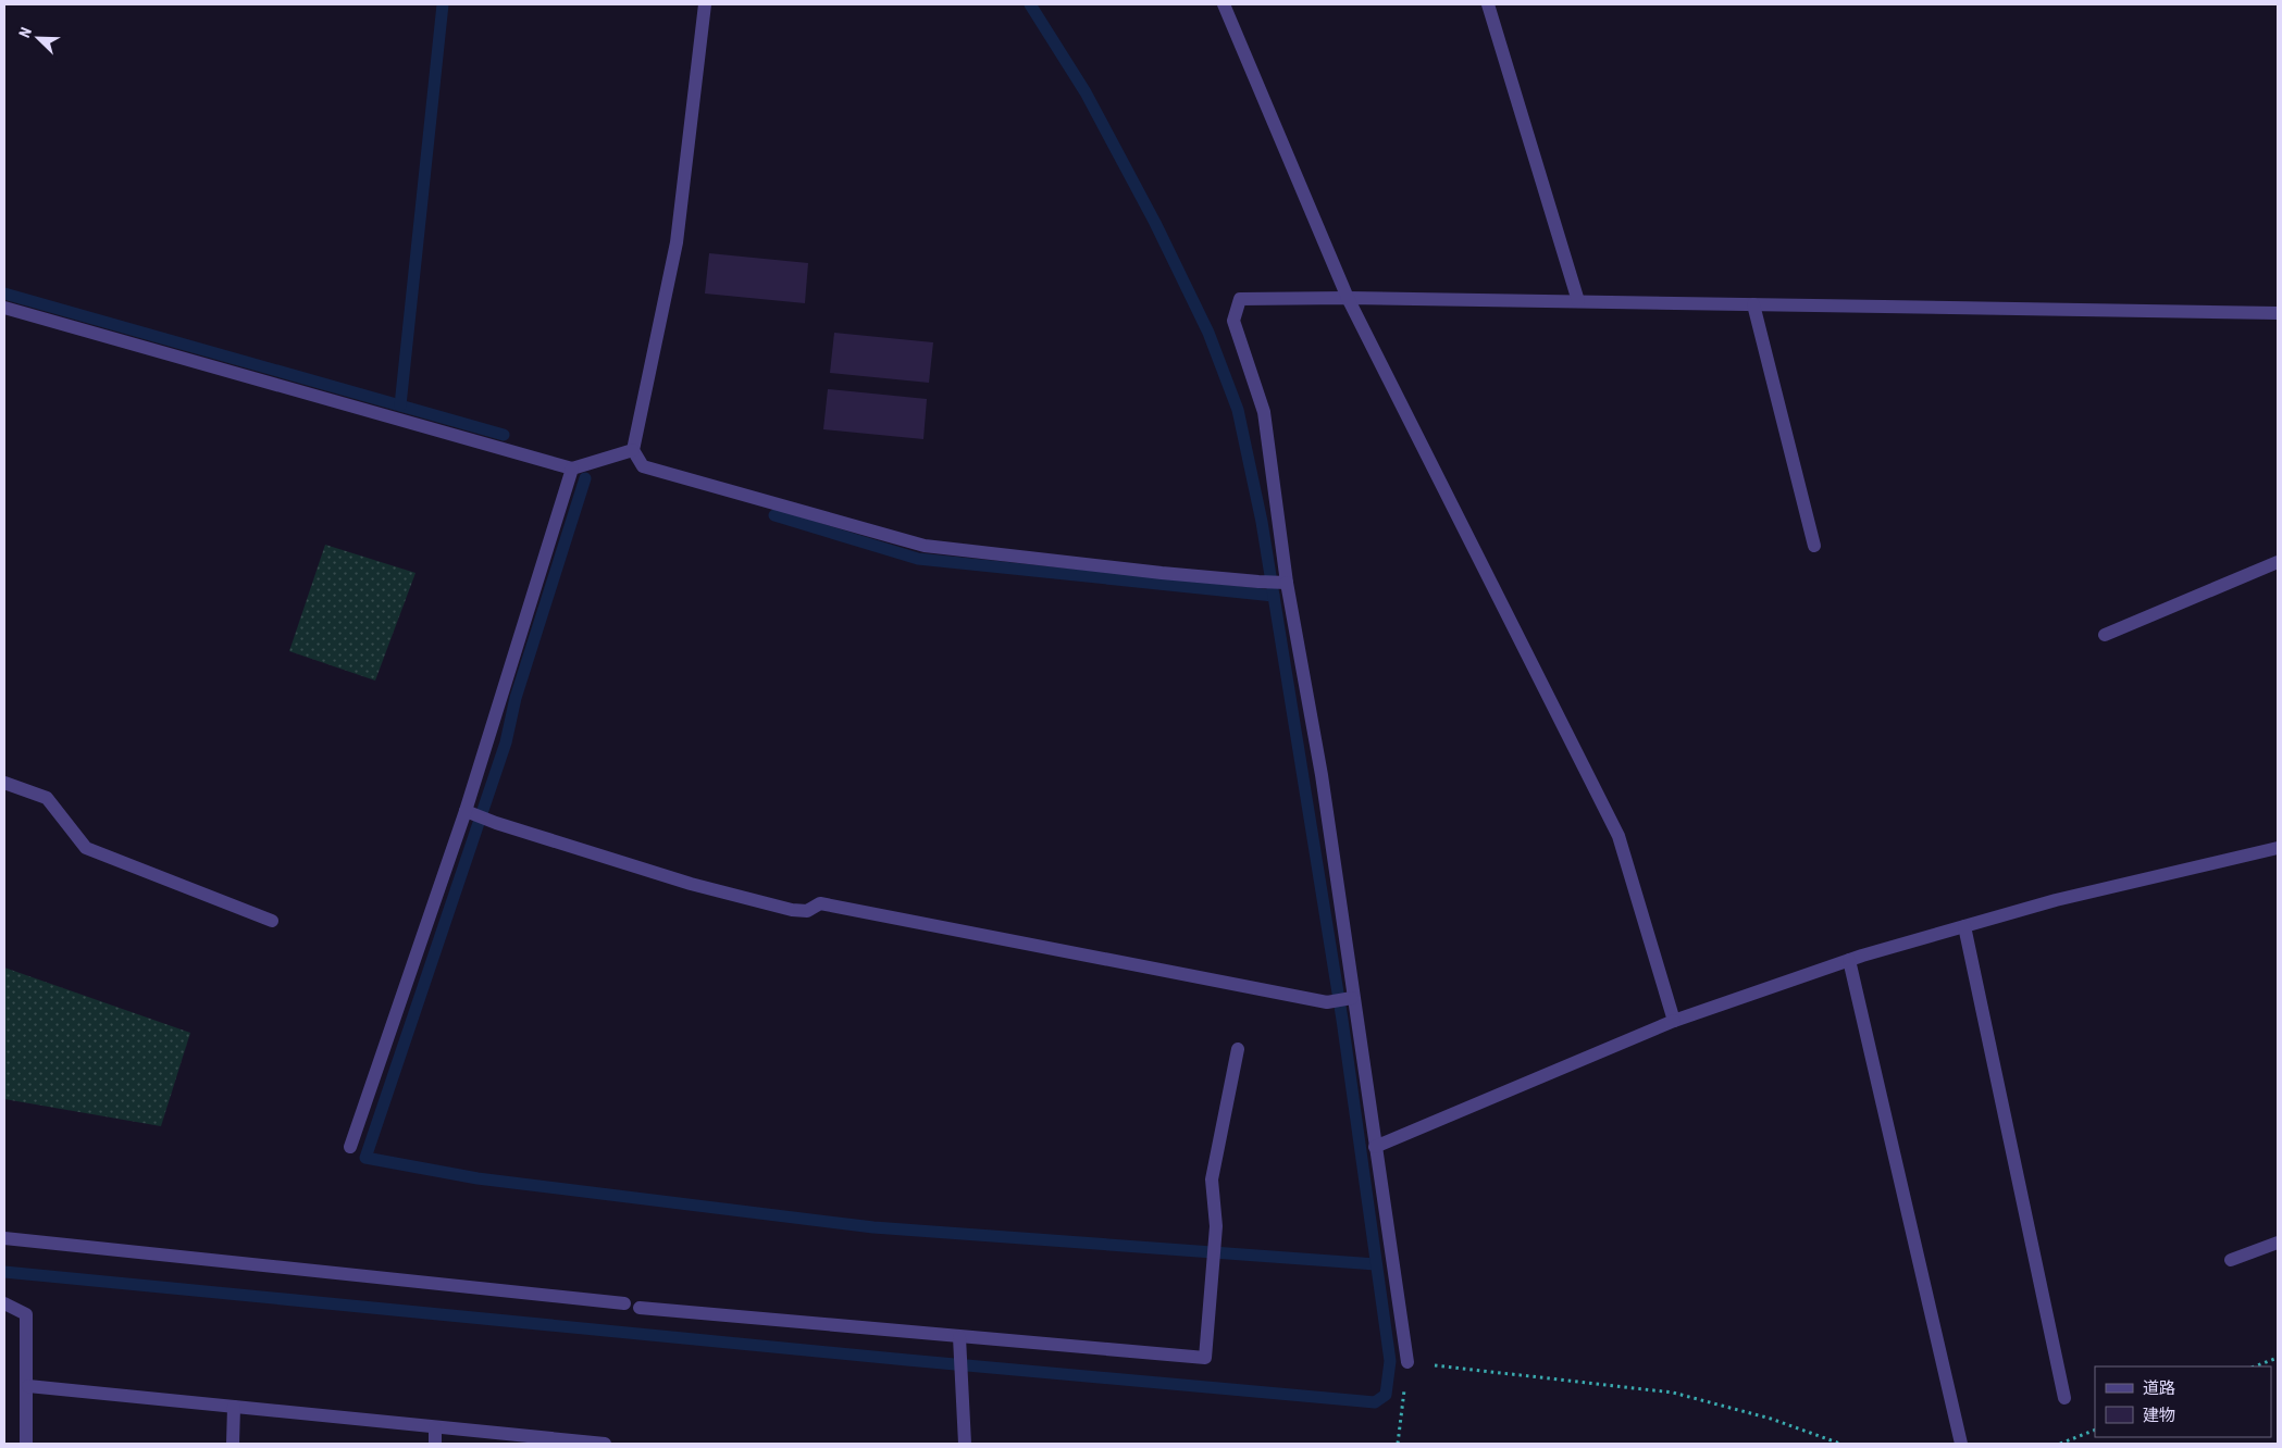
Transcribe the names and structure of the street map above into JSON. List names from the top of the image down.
{
  "legend": ["道路", "建物"],
  "north": "top left"
}
